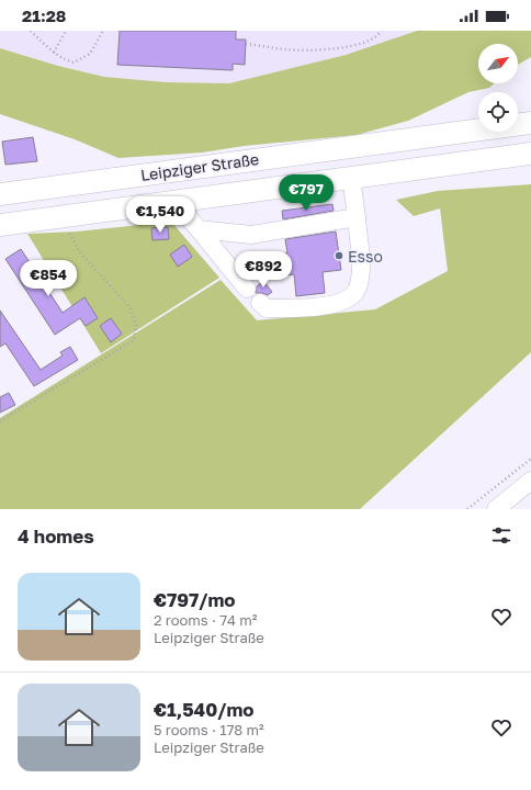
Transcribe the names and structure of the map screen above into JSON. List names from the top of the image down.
{
  "streets": {
    "main road": ["Leipziger Straße"]
  },
  "places": ["Esso"],
  "north": "top right",
  "page": {
    "status": "21:28",
    "price": [
      "€797",
      "€1,540",
      "€892",
      "€854"
    ],
    "heading": "4 homes",
    "list": [
      {
        "name": "€797/mo",
        "note": "2 rooms · 74 m² · Leipziger Straße"
      },
      {
        "name": "€1,540/mo",
        "note": "5 rooms · 178 m² · Leipziger Straße"
      }
    ]
  }
}
